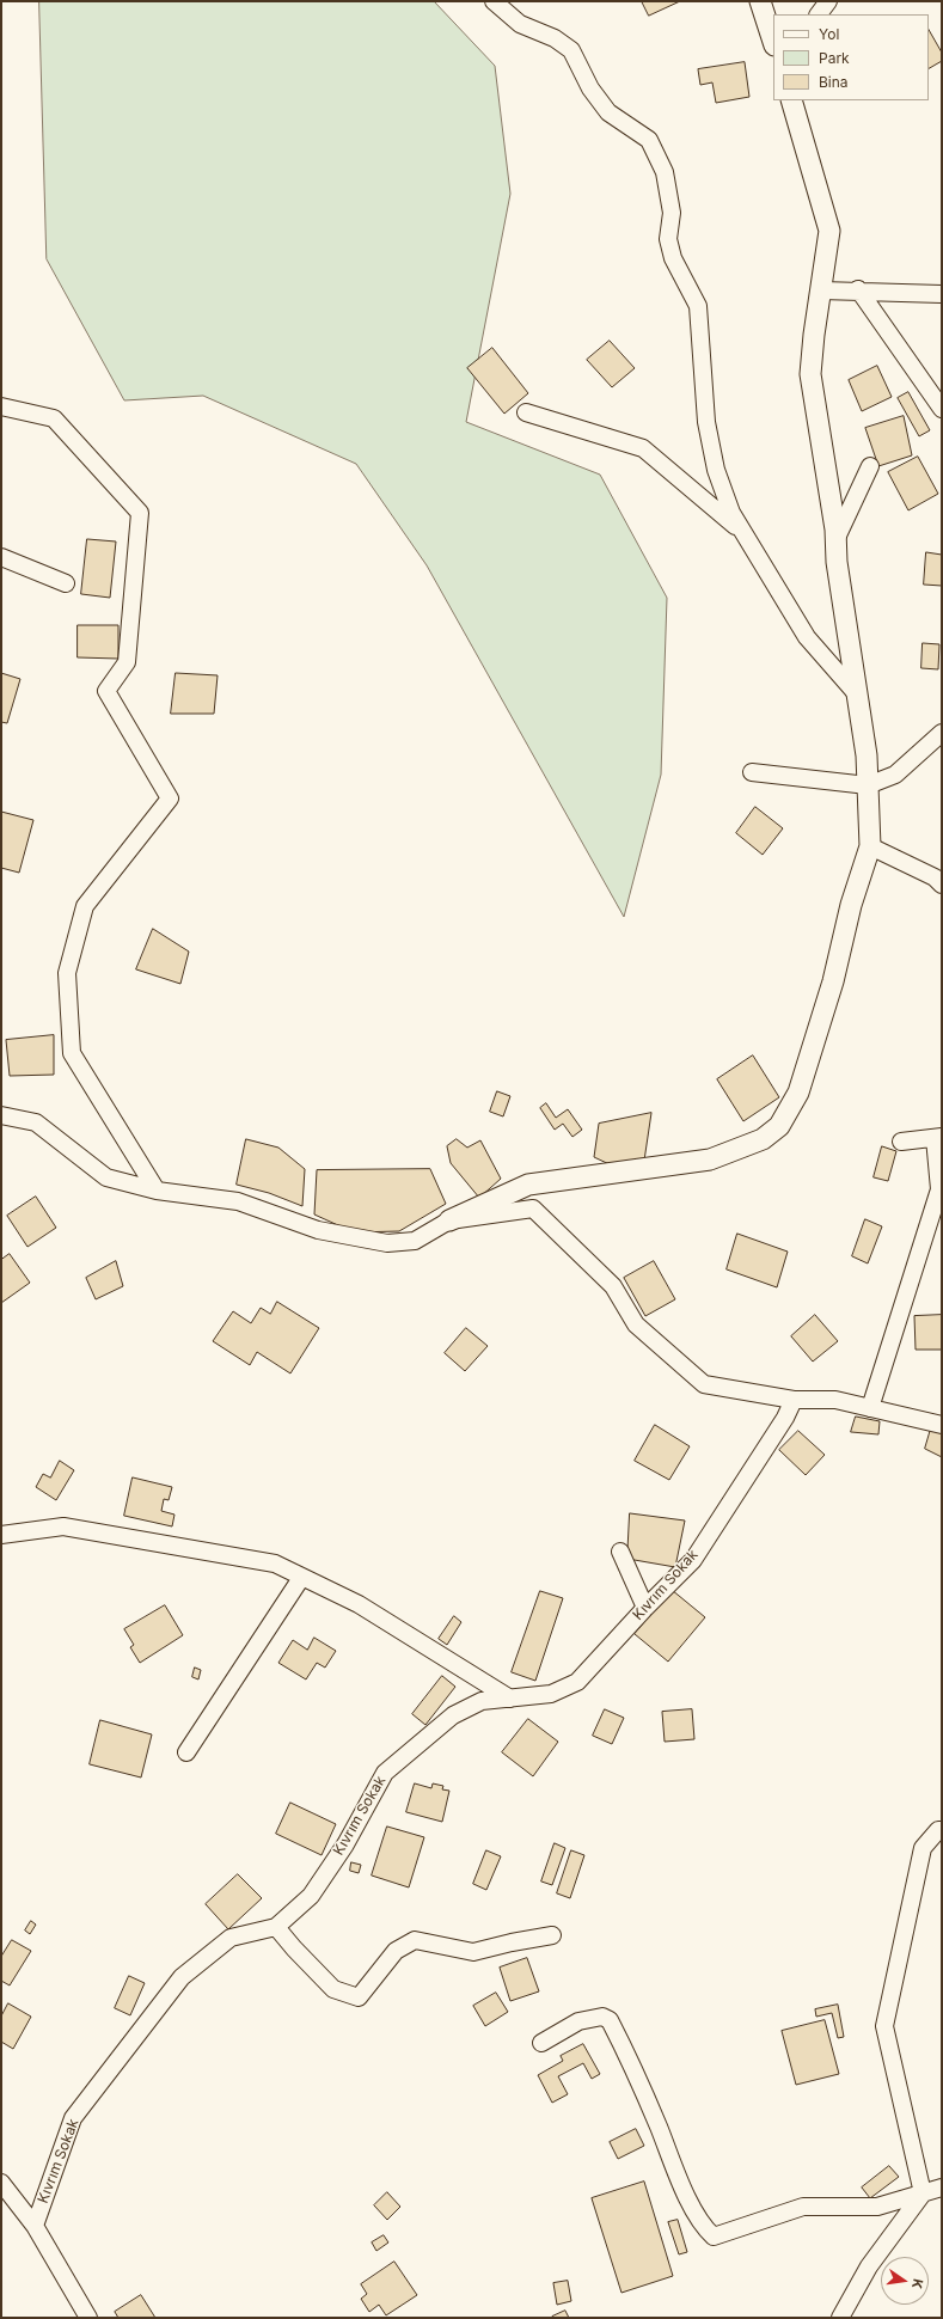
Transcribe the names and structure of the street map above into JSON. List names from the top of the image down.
{
  "streets": {
    "street": ["Kıvrım Sokak"]
  },
  "legend": ["Yol", "Park", "Bina"],
  "north": "right"
}
